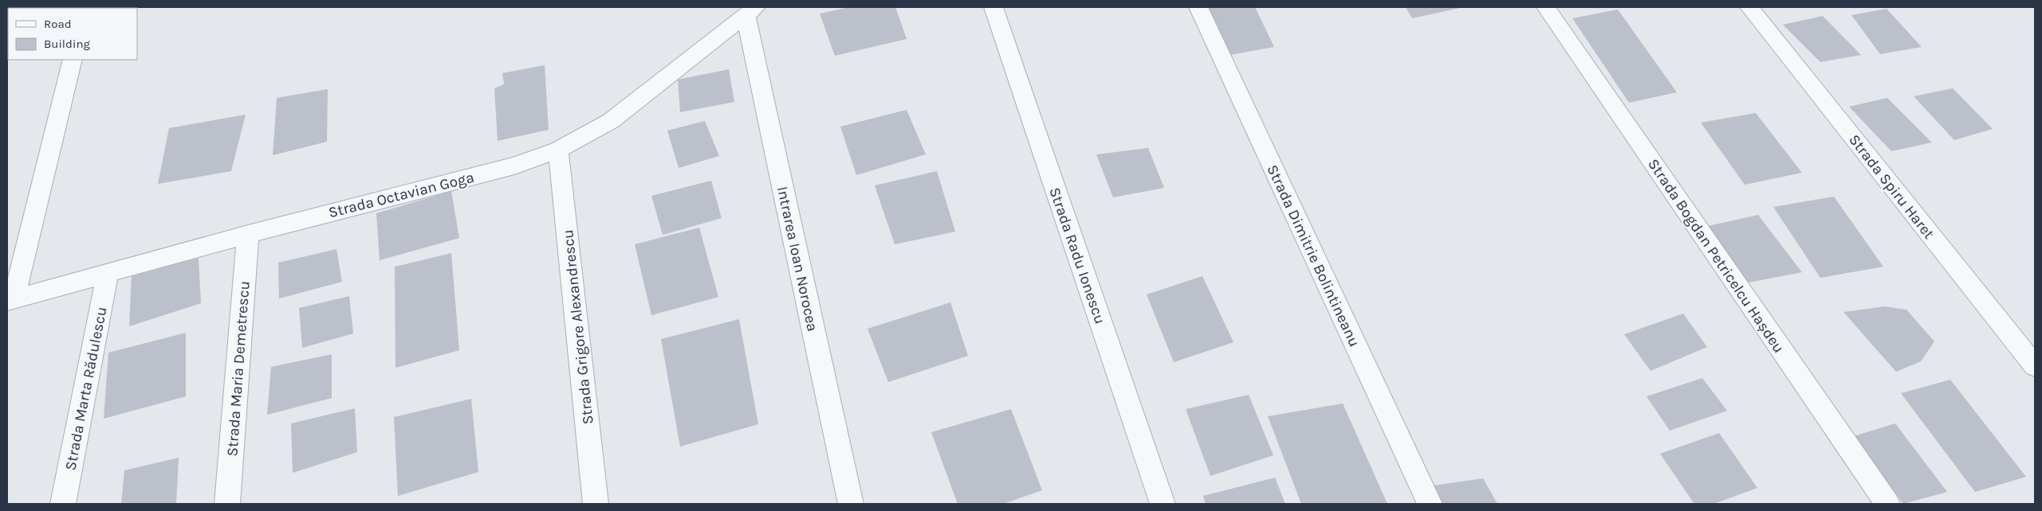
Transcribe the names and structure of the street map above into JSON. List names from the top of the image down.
{
  "streets": {
    "street": [
      "Strada Spiru Haret",
      "Strada Octavian Goga",
      "Strada Radu Ionescu",
      "Strada Dimitrie Bolintineanu",
      "Strada Bogdan Petricelcu Hașdeu",
      "Intrarea Ioan Norocea",
      "Strada Grigore Alexandrescu",
      "Strada Maria Demetrescu",
      "Strada Marta Rădulescu"
    ]
  },
  "crossings": [
    ["Strada Octavian Goga", "Intrarea Ioan Norocea"],
    ["Strada Octavian Goga", "Strada Grigore Alexandrescu"],
    ["Strada Octavian Goga", "Strada Maria Demetrescu"],
    ["Strada Octavian Goga", "Strada Marta Rădulescu"]
  ],
  "legend": ["Road", "Building"]
}
